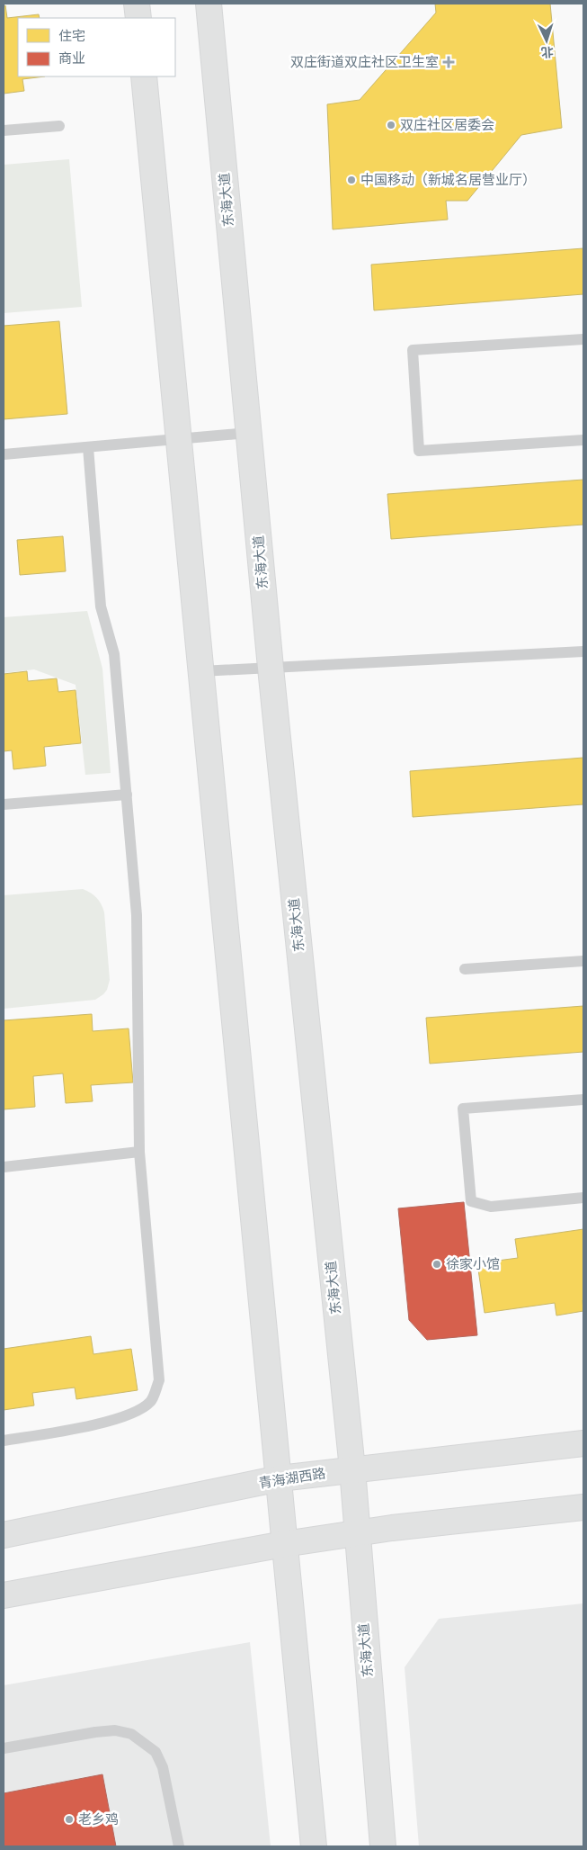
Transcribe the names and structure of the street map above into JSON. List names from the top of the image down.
{
  "streets": {
    "street": ["东海大道", "青海湖西路"]
  },
  "crossings": [
    ["东海大道", "青海湖西路"]
  ],
  "places": {
    "health": ["双庄街道双庄社区卫生室"],
    "other": [
      "双庄社区居委会",
      "中国移动（新城名居营业厅）",
      "徐家小馆",
      "老乡鸡"
    ]
  },
  "legend": ["住宅", "商业"],
  "north": "bottom"
}
